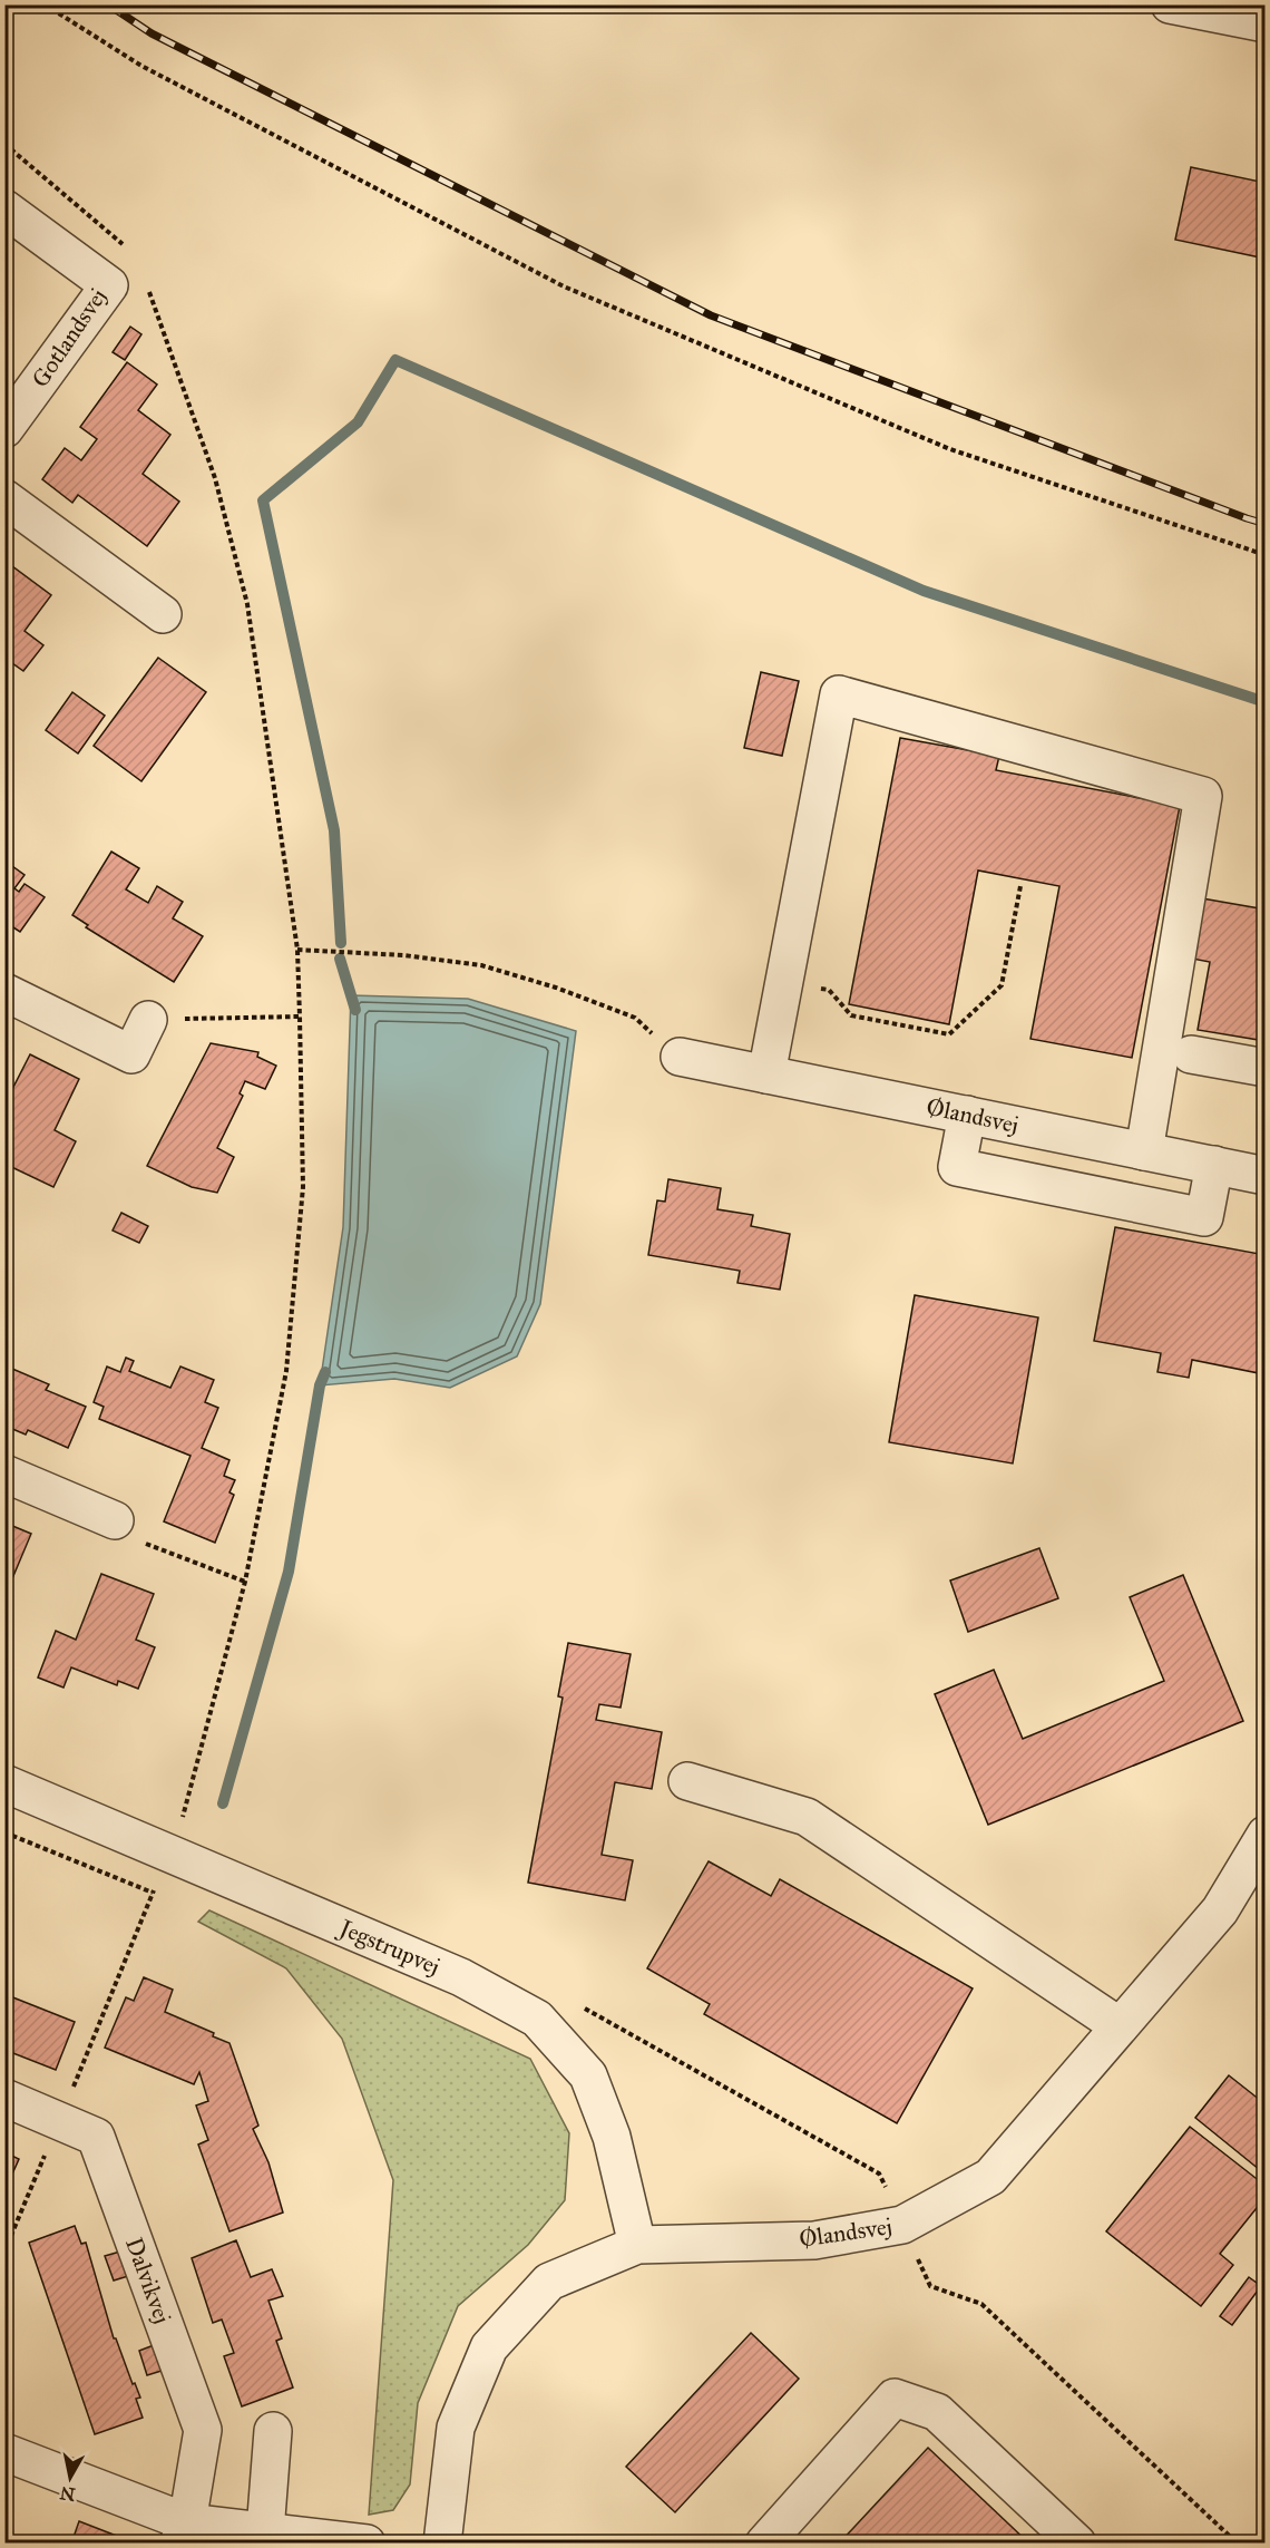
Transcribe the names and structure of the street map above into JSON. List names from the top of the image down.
{
  "streets": {
    "street": [
      "Gotlandsvej",
      "Ølandsvej",
      "Jegstrupvej",
      "Dalvikvej"
    ]
  },
  "crossings": [
    ["Ølandsvej", "Jegstrupvej"]
  ],
  "north": "bottom"
}
